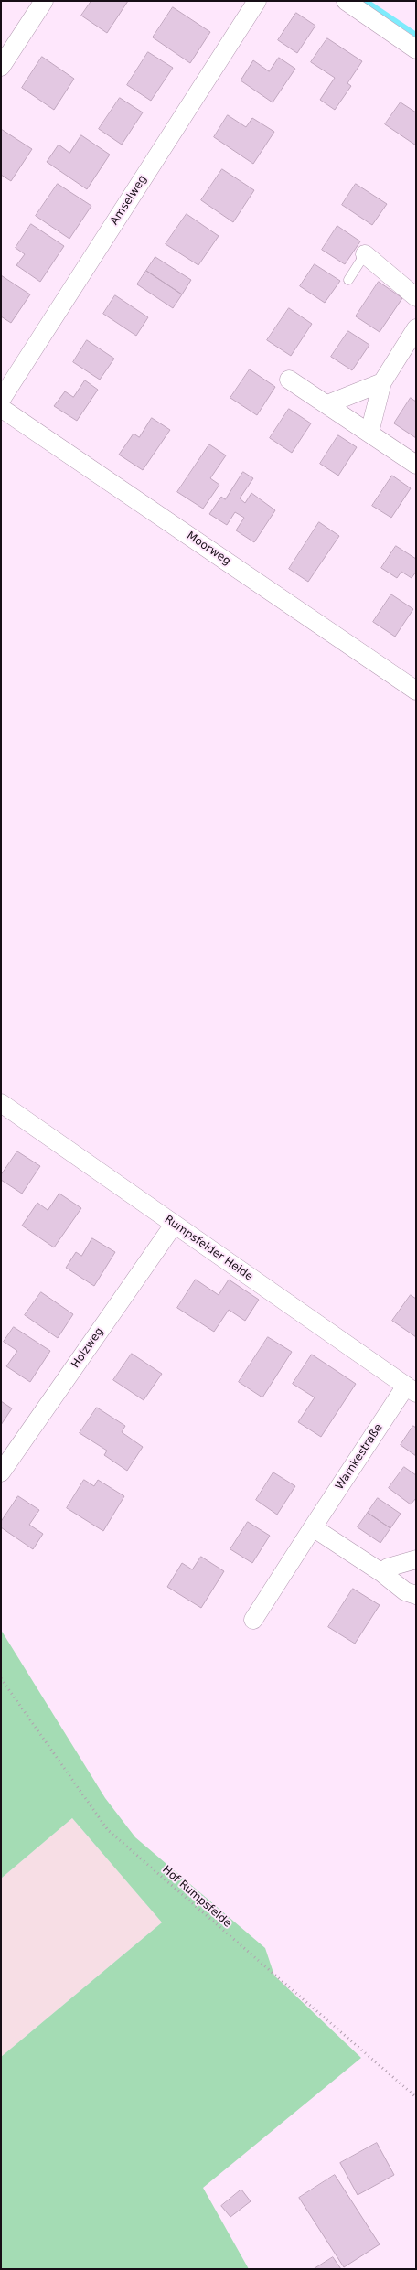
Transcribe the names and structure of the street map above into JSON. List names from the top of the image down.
{
  "streets": {
    "street": [
      "Amselweg",
      "Moorweg",
      "Rumpsfelder Heide",
      "Holzweg",
      "Warnkestraße"
    ],
    "path": ["Hof Rumpsfelde"]
  },
  "crossings": [
    ["Rumpsfelder Heide", "Holzweg"],
    ["Rumpsfelder Heide", "Warnkestraße"]
  ]
}
